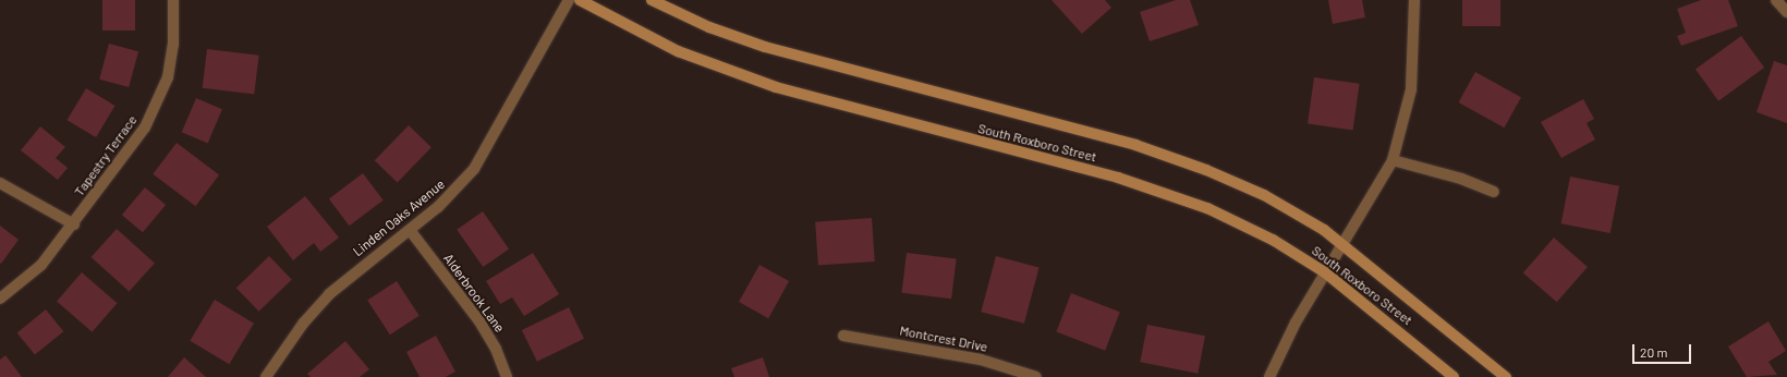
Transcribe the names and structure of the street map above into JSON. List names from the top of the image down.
{
  "streets": {
    "street": [
      "South Roxboro Street",
      "Tapestry Terrace",
      "Linden Oaks Avenue",
      "Alderbrook Lane",
      "Montcrest Drive"
    ]
  },
  "crossings": [
    ["Linden Oaks Avenue", "Alderbrook Lane"]
  ],
  "scale_bar": "20 m"
}
